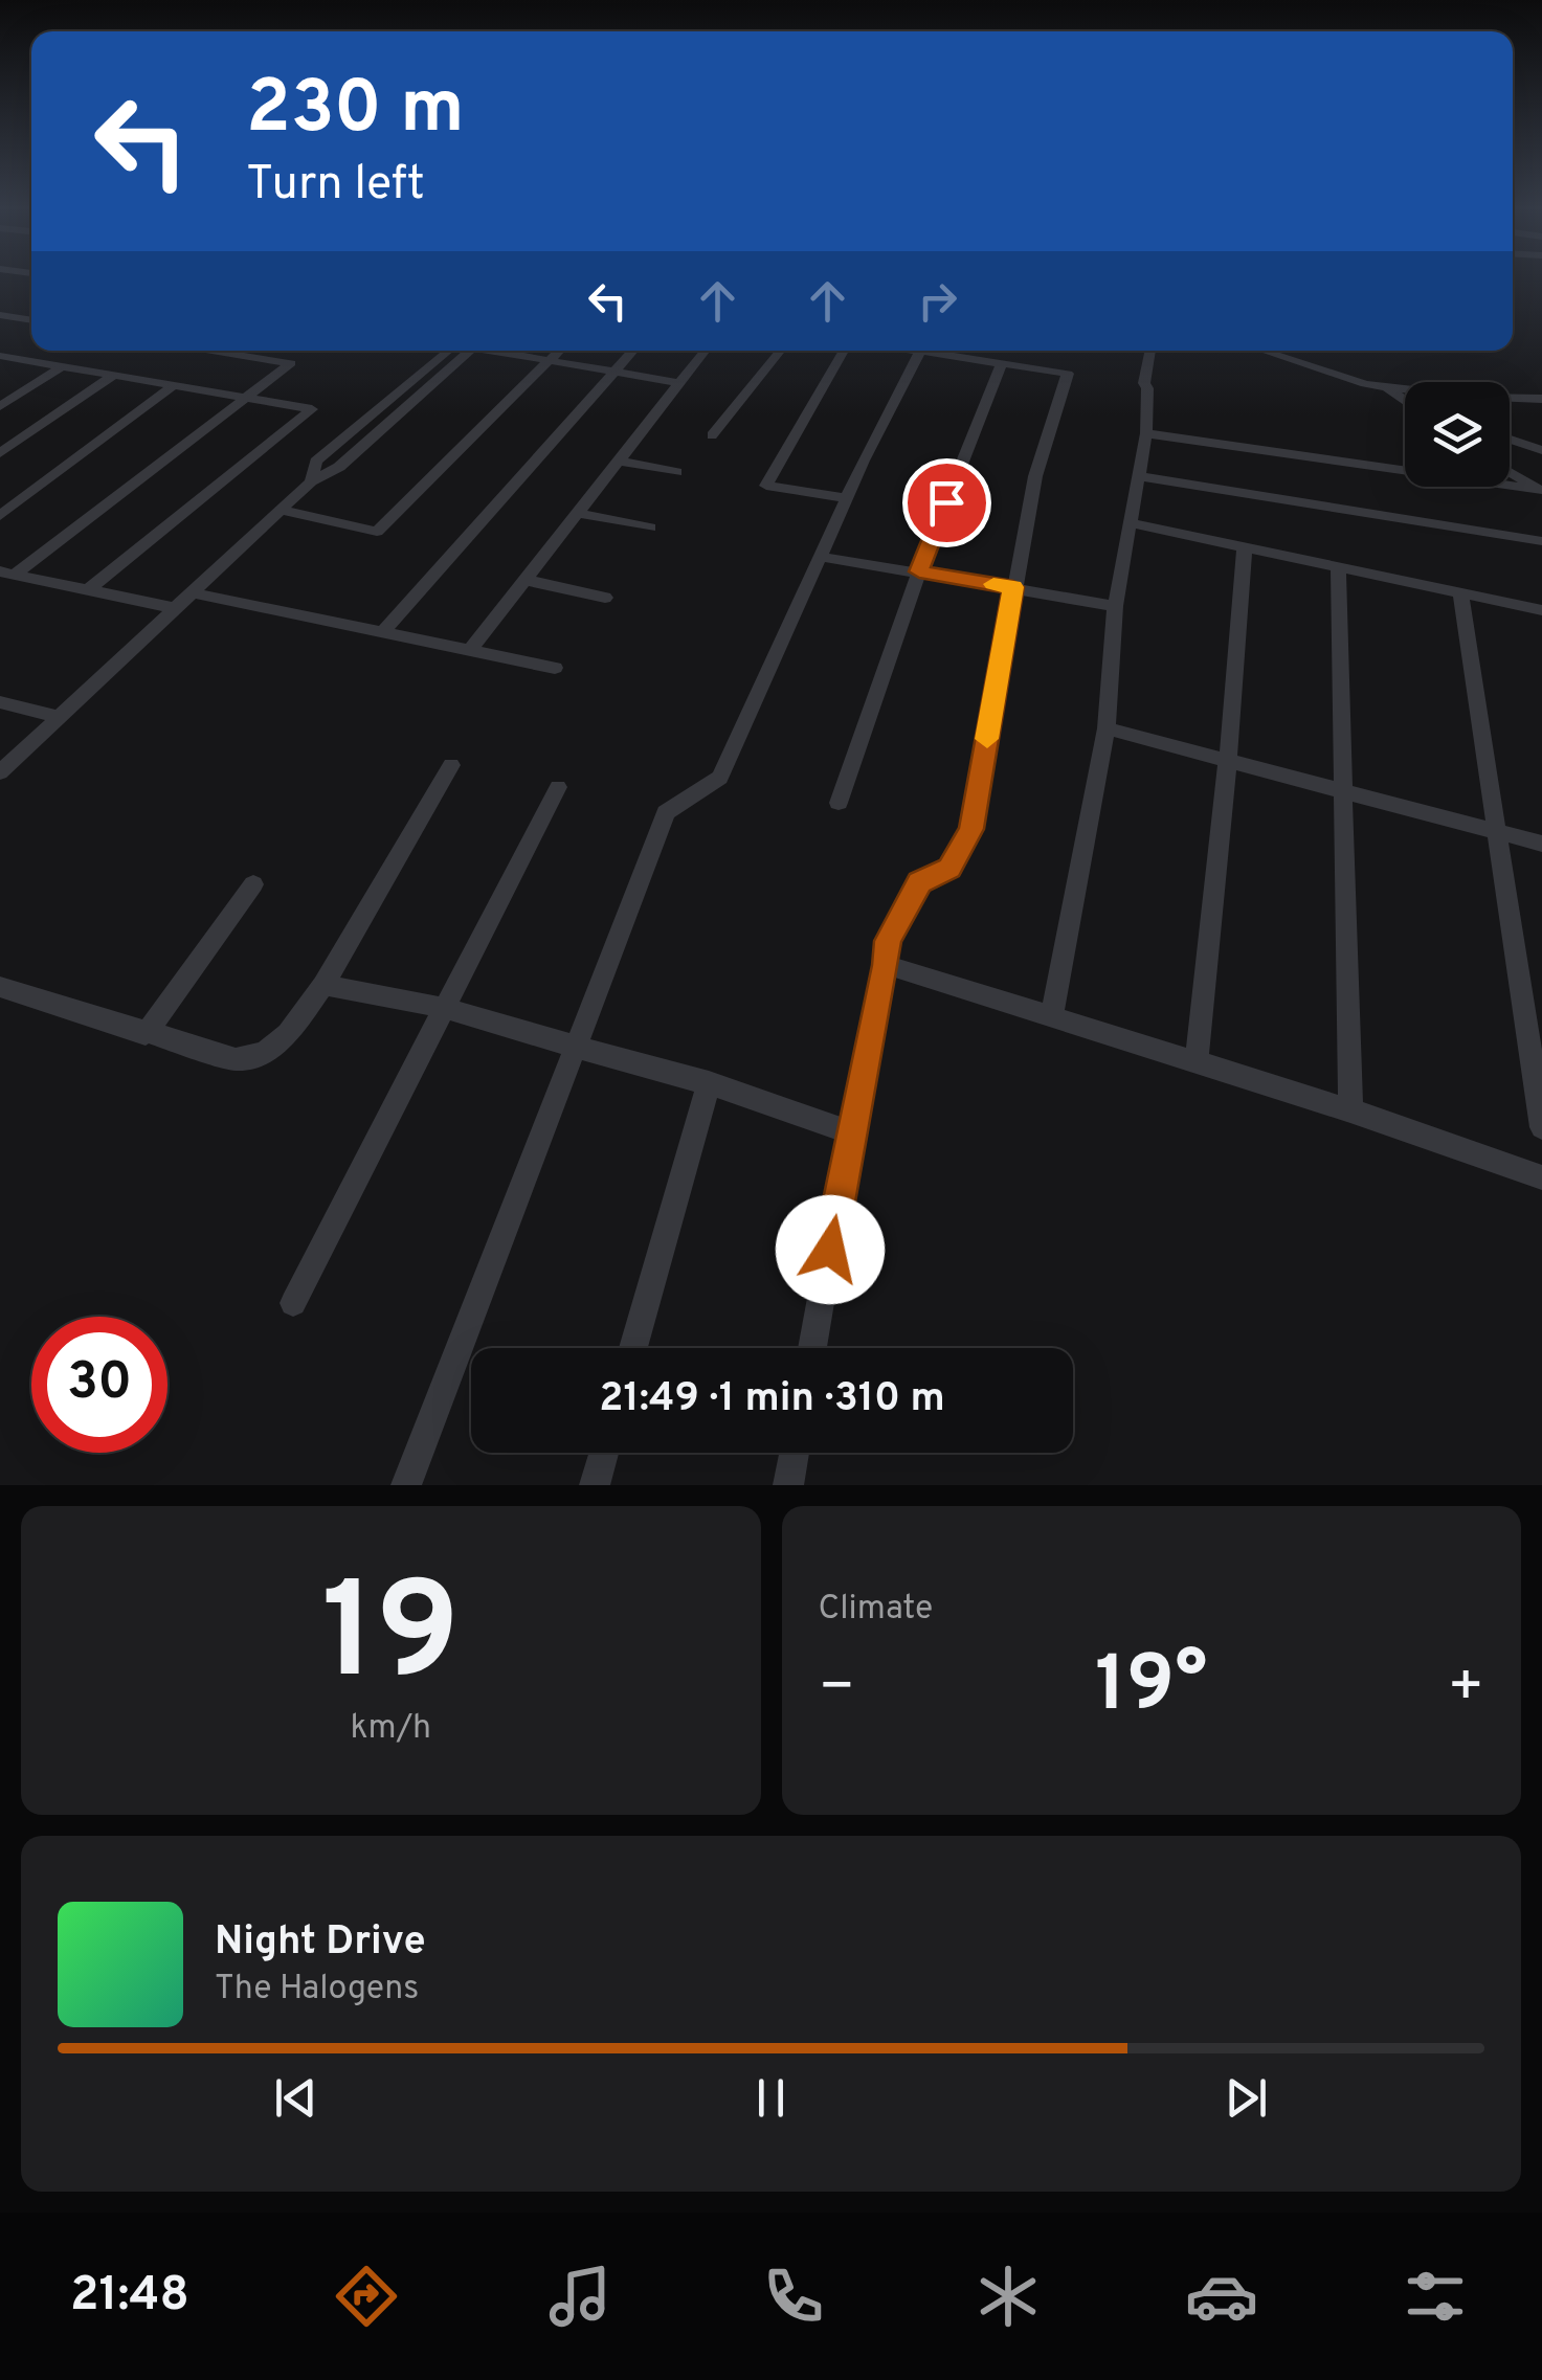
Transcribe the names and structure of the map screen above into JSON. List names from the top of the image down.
{
  "page": {
    "turn": ["230 m", "Turn left"],
    "limit": "30",
    "trip": "21:49 · 1 min · 310 m",
    "tile": [
      ["19", "km/h"],
      "Climate"
    ],
    "heat": ["−", "19°", "+"],
    "song": ["Night Drive", "The Halogens"],
    "tabs": "21:48"
  }
}
